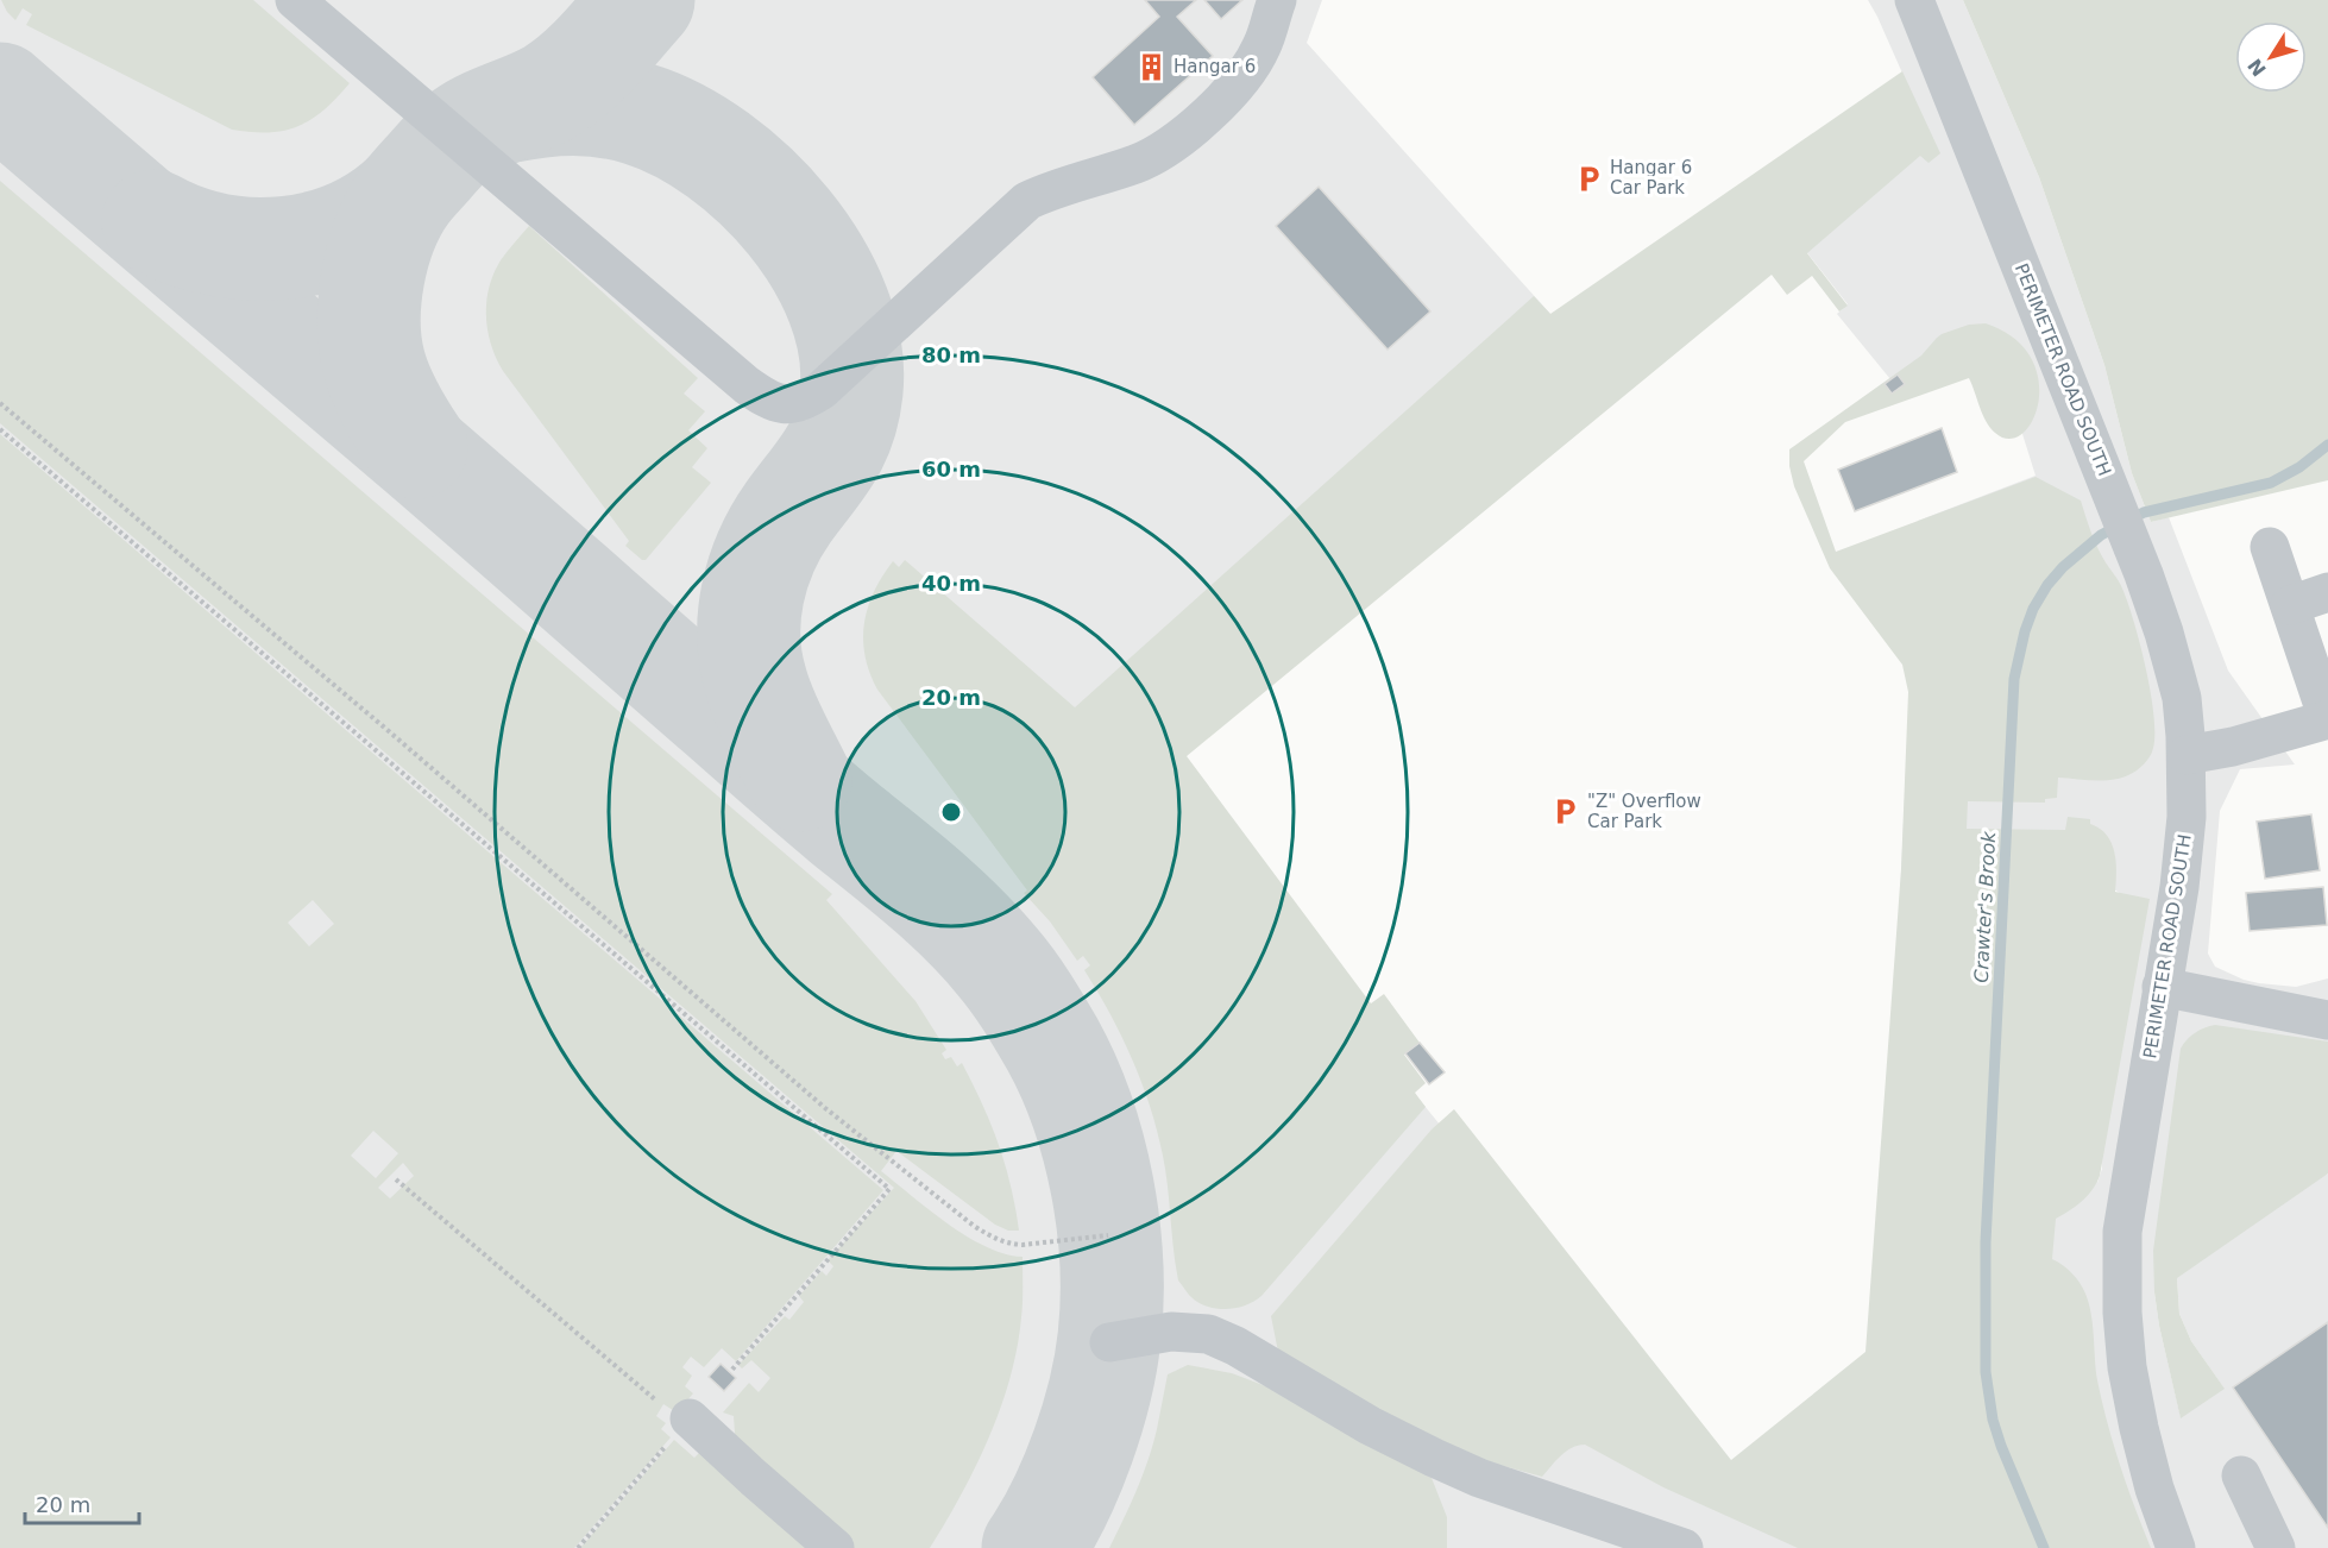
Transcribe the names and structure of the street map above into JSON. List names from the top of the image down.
{
  "streets": {
    "lane": ["PERIMETER ROAD SOUTH"]
  },
  "water": ["Crawter's Brook"],
  "places": {
    "building": ["Hangar 6"],
    "parking": ["Hangar 6 Car Park", "\"Z\" Overflow Car Park"]
  },
  "scale_bar": "20 m",
  "north": "bottom left",
  "rings": [
    "80 m",
    "60 m",
    "40 m",
    "20 m"
  ]
}
